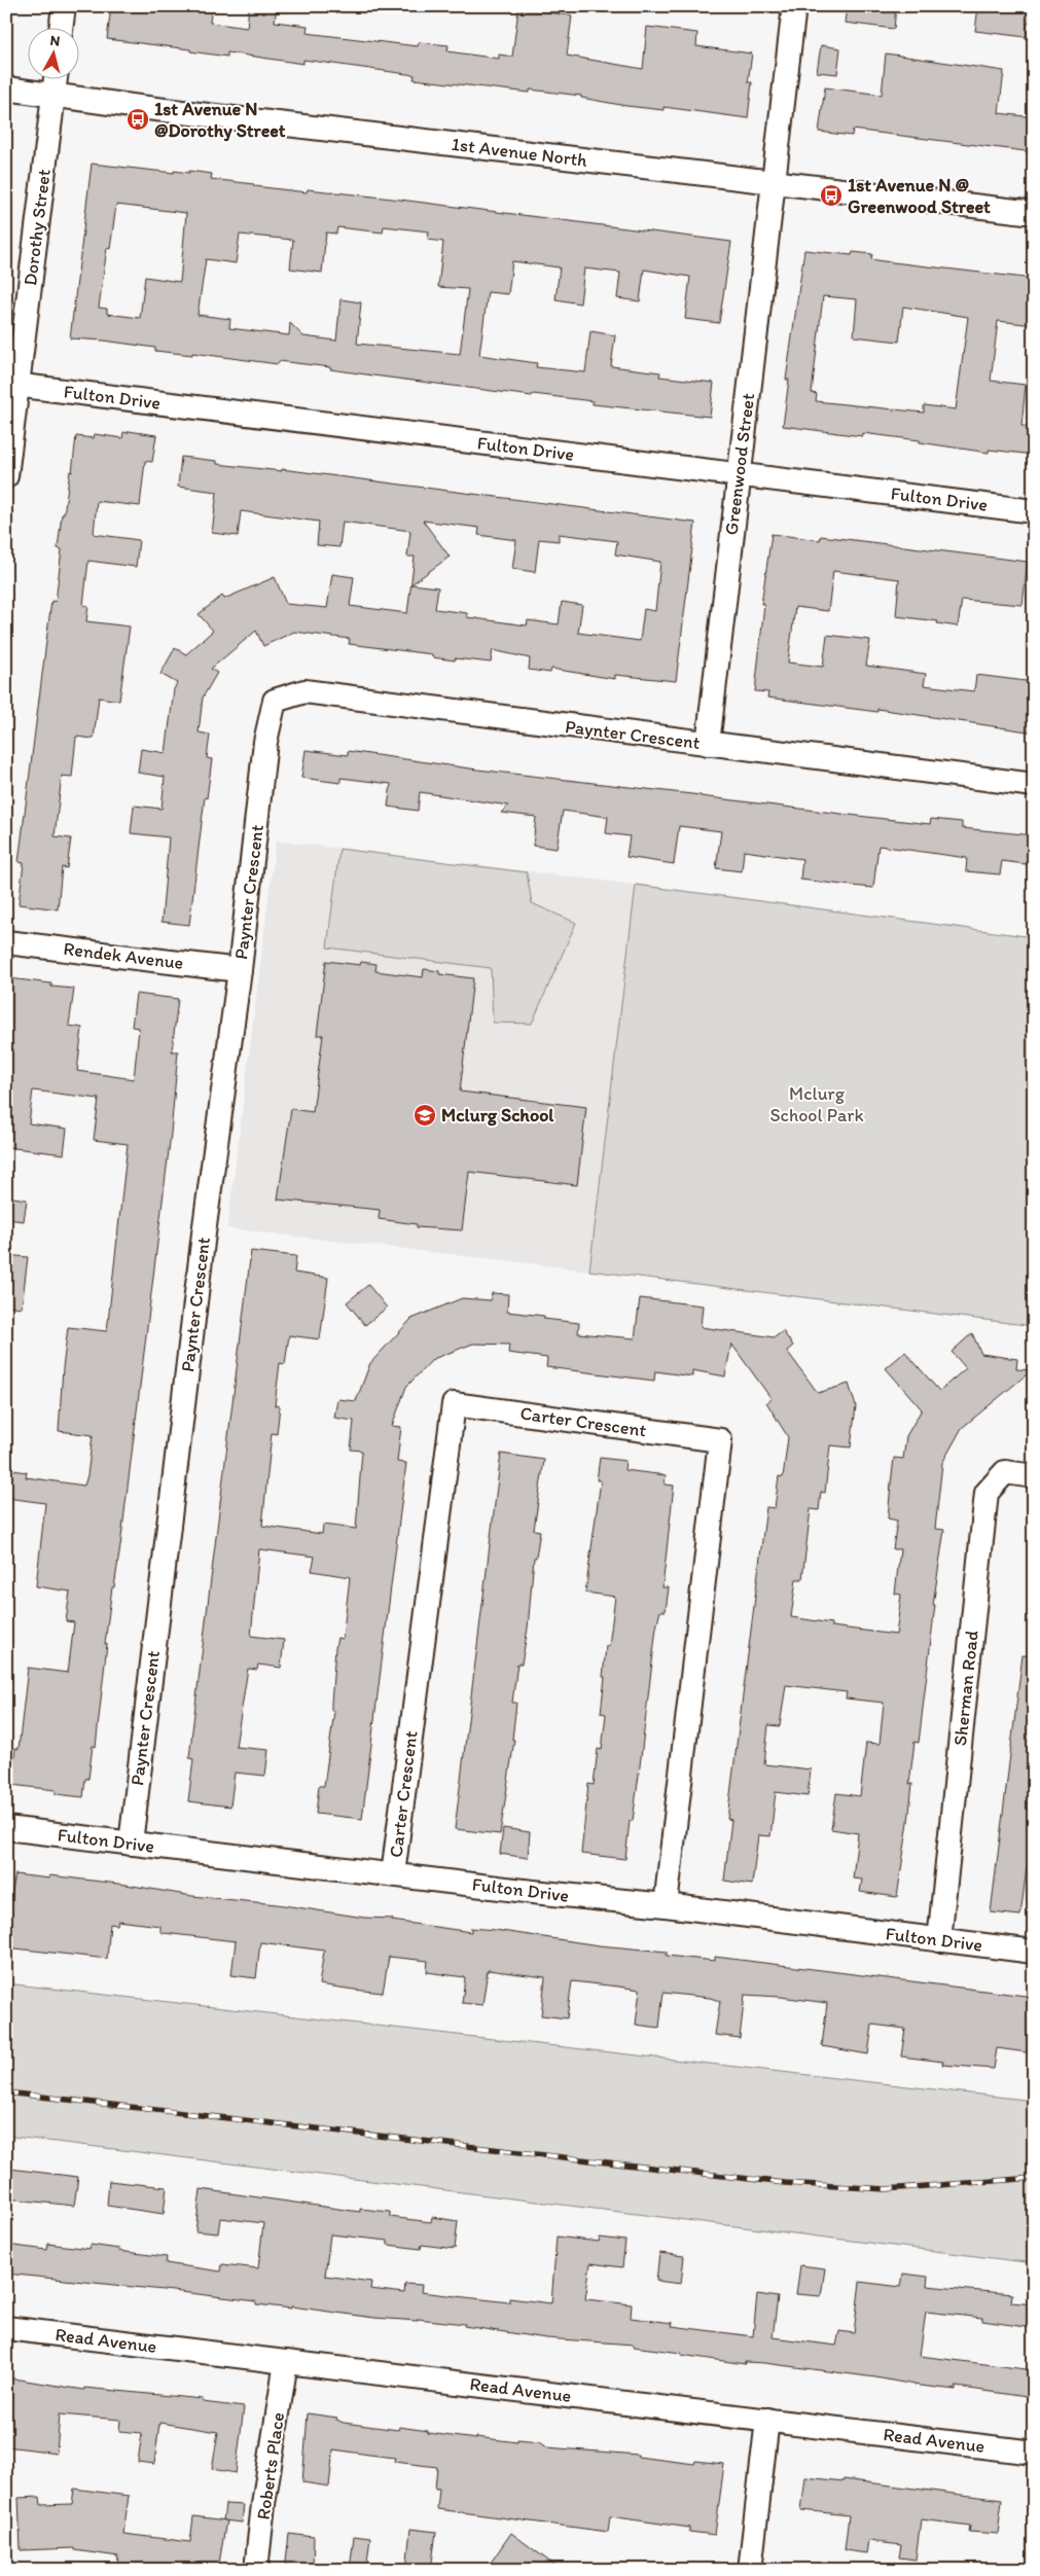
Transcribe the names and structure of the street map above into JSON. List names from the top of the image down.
{
  "streets": {
    "street": [
      "1st Avenue North",
      "Dorothy Street",
      "Fulton Drive",
      "Greenwood Street",
      "Paynter Crescent",
      "Rendek Avenue",
      "Carter Crescent",
      "Sherman Road",
      "Read Avenue",
      "Roberts Place"
    ]
  },
  "crossings": [
    ["1st Avenue North", "Dorothy Street"],
    ["1st Avenue North", "Greenwood Street"],
    ["Dorothy Street", "Fulton Drive"],
    ["Fulton Drive", "Greenwood Street"],
    ["Fulton Drive", "Paynter Crescent"],
    ["Fulton Drive", "Carter Crescent"],
    ["Fulton Drive", "Sherman Road"],
    ["Greenwood Street", "Paynter Crescent"],
    ["Paynter Crescent", "Rendek Avenue"],
    ["Read Avenue", "Roberts Place"]
  ],
  "parks": ["Mclurg School Park"],
  "places": {
    "bus stop": ["1st Avenue N @Dorothy Street", "1st Avenue N @ Greenwood Street"],
    "school or university": ["Mclurg School"]
  },
  "north": "top"
}
